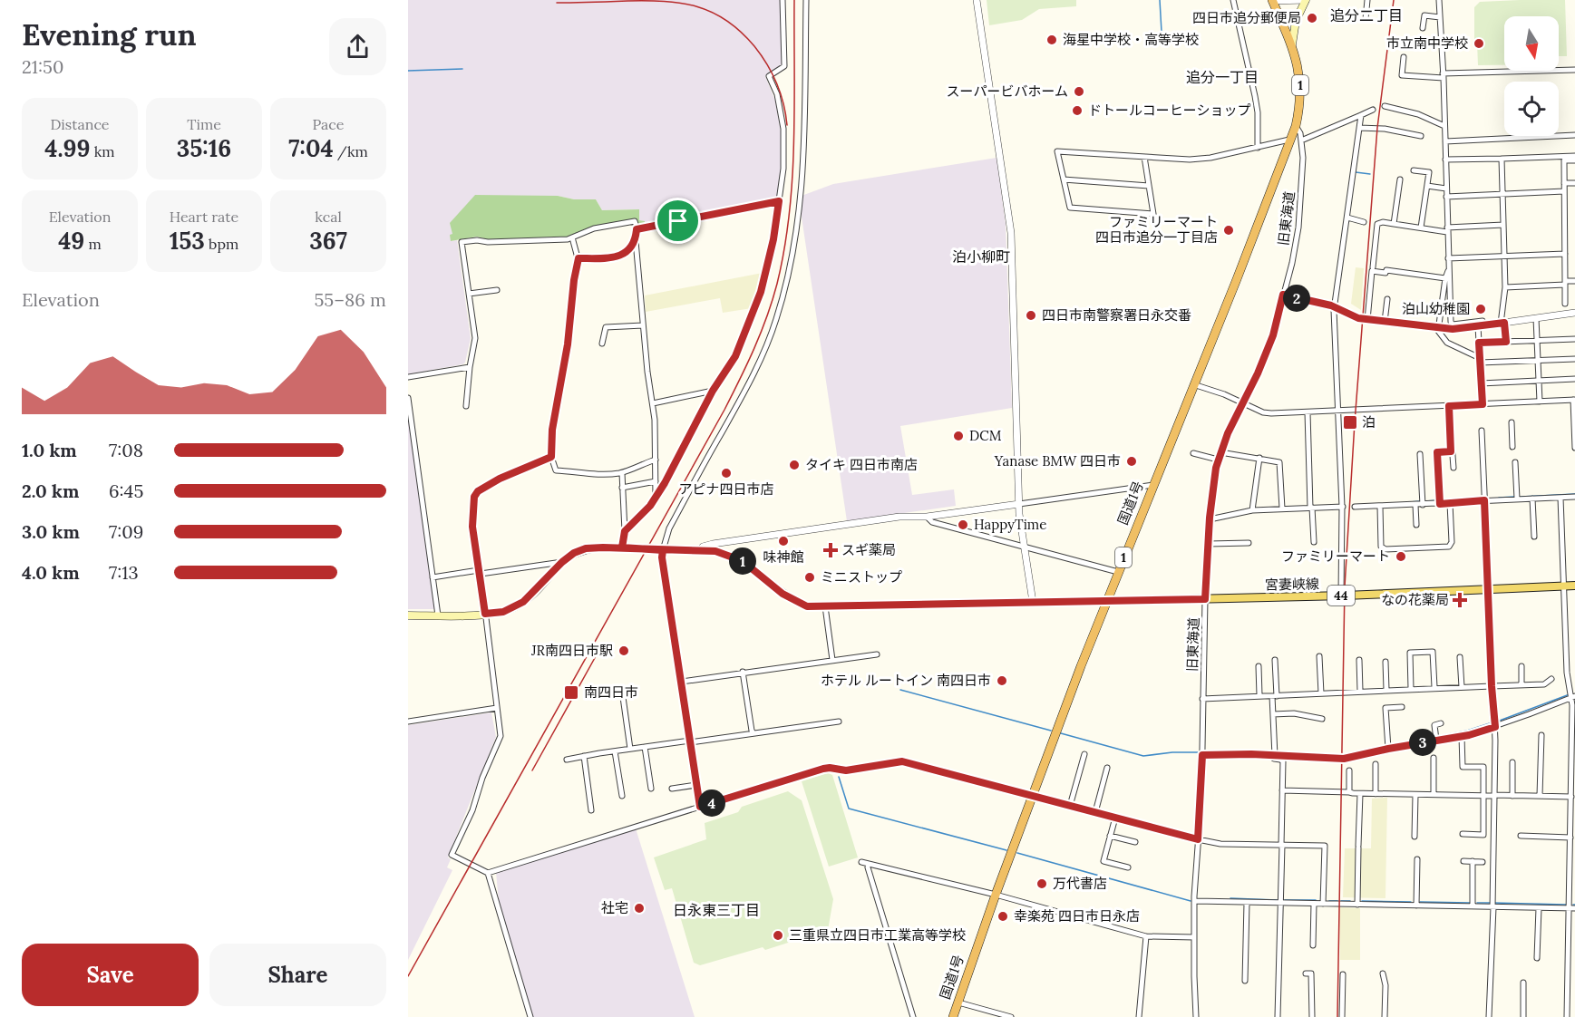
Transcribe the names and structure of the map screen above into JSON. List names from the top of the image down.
{
  "streets": {
    "highway": ["1", "国道1号"],
    "main road": ["宮妻峡線", "44"],
    "street": ["旧東海道"]
  },
  "crossings": [
    ["旧東海道", "国道1号"],
    ["旧東海道", "宮妻峡線"],
    ["国道1号", "宮妻峡線"]
  ],
  "districts": [
    "追分二丁目",
    "追分一丁目",
    "泊小柳町",
    "日永東三丁目"
  ],
  "places": {
    "other": [
      "四日市追分郵便局",
      "海星中学校・高等学校",
      "市立南中学校",
      "スーパービバホーム",
      "ドトールコーヒーショップ",
      "ファミリーマート 四日市追分一丁目店",
      "泊山幼稚園",
      "四日市南警察署日永交番",
      "DCM",
      "Yanase BMW 四日市",
      "タイキ 四日市南店",
      "アピナ四日市店",
      "HappyTime",
      "味神館",
      "ファミリーマート",
      "ミニストップ",
      "JR南四日市駅",
      "ホテル ルートイン 南四日市",
      "万代書店",
      "社宅",
      "幸楽苑 四日市日永店",
      "三重県立四日市工業高等学校"
    ],
    "transit": ["泊", "南四日市"],
    "health": ["スギ薬局", "なの花薬局"]
  },
  "north": "bottom",
  "page": {
    "heading": ["Evening run", "21:50"],
    "stats": [
      ["Distance", "4.99 km"],
      ["Time", "35:16"],
      ["Pace", "7:04 /km"],
      ["Elevation", "49 m"],
      ["Heart rate", "153 bpm"],
      ["kcal", "367"]
    ],
    "chart": ["Elevation", "55–86 m"],
    "pins": [
      "2",
      "1",
      "3",
      "4"
    ],
    "list": [
      {
        "name": "1.0 km",
        "note": "7:08"
      },
      {
        "name": "2.0 km",
        "note": "6:45"
      },
      {
        "name": "3.0 km",
        "note": "7:09"
      },
      {
        "name": "4.0 km",
        "note": "7:13"
      }
    ],
    "buttons": ["Save", "Share"]
  }
}
